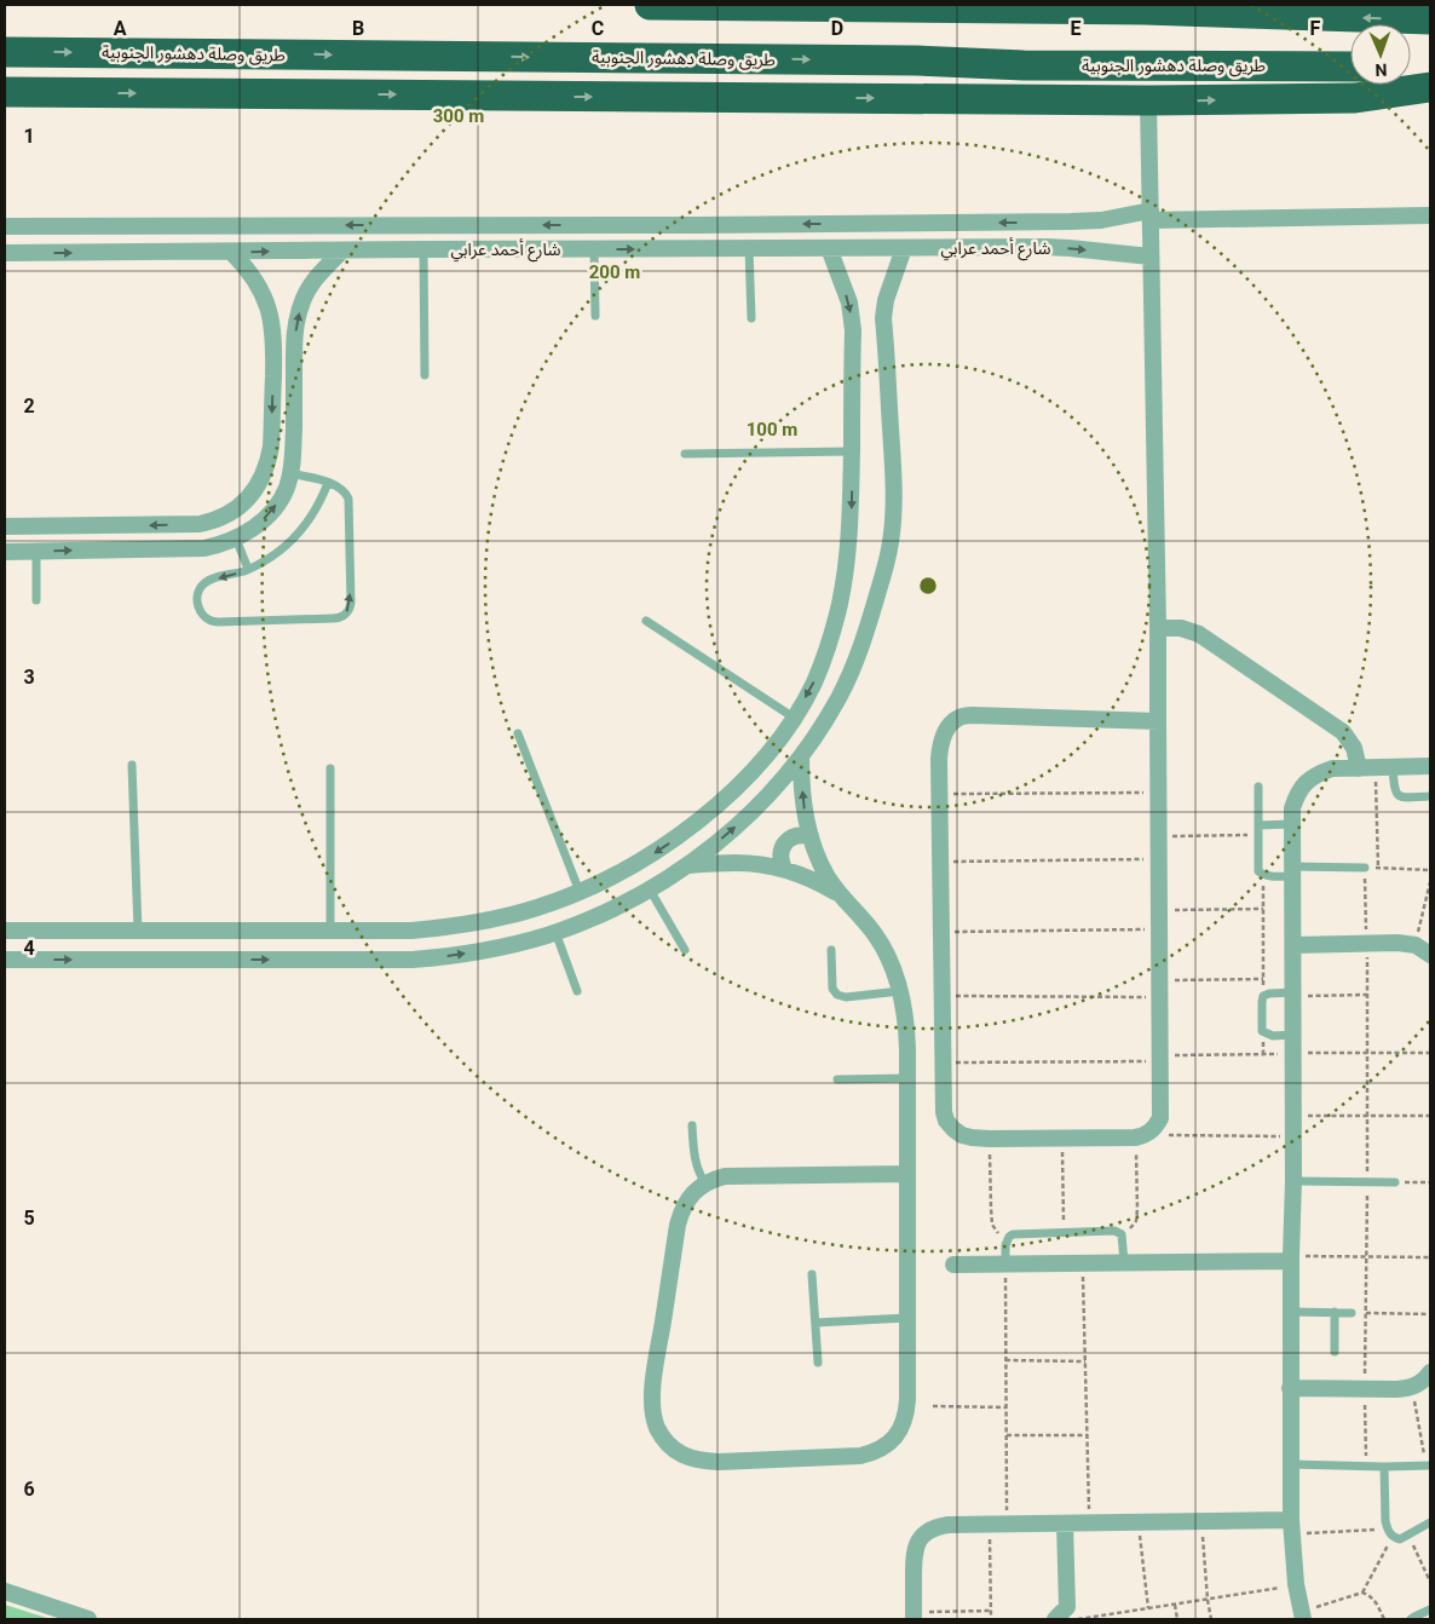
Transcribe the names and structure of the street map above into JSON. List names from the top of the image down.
{
  "streets": {
    "highway": ["طريق وصلة دهشور الجنوبية"],
    "street": ["شارع أحمد عرابي"]
  },
  "north": "bottom",
  "grid": {
    "columns": [
      "A",
      "B",
      "C",
      "D",
      "E",
      "F"
    ],
    "rows": [
      "1",
      "2",
      "3",
      "4",
      "5",
      "6"
    ]
  },
  "rings": ["300 m", "200 m", "100 m"]
}
